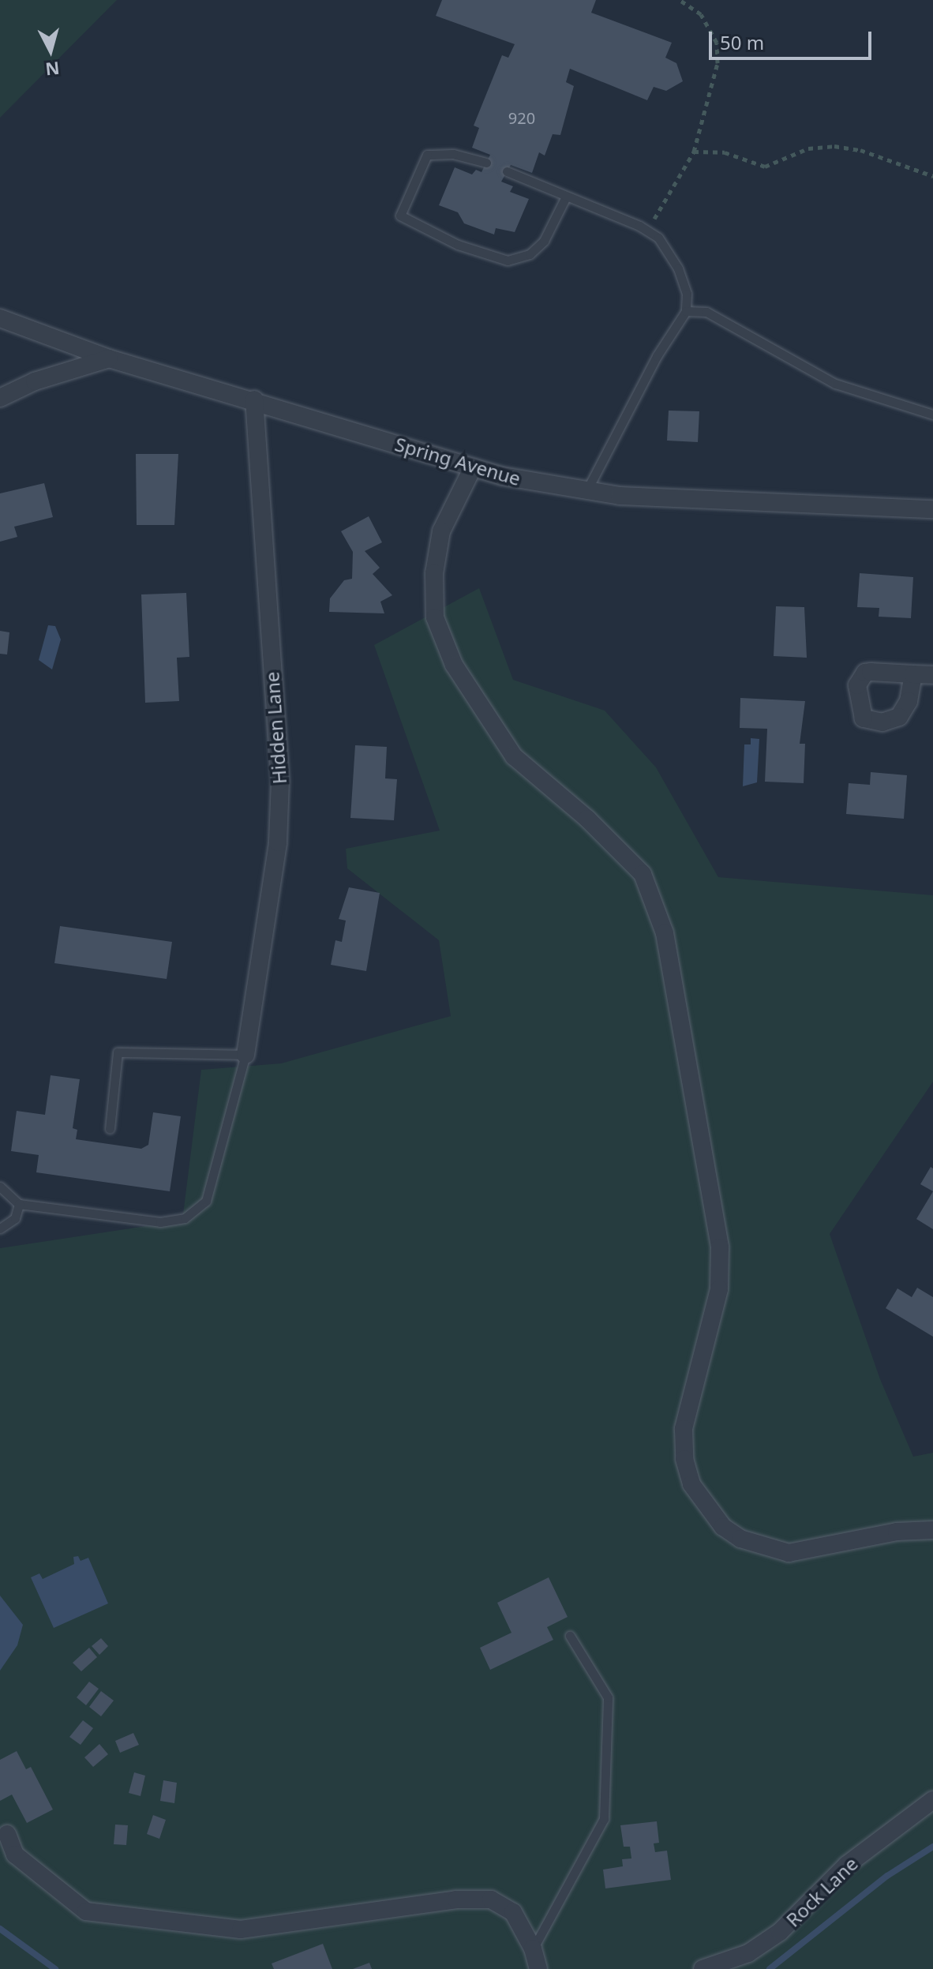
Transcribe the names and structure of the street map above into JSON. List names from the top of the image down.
{
  "streets": {
    "street": ["Spring Avenue", "Hidden Lane", "Rock Lane"]
  },
  "crossings": [
    ["Spring Avenue", "Hidden Lane"]
  ],
  "house_numbers": ["920"],
  "scale_bar": "50 m",
  "north": "bottom"
}
